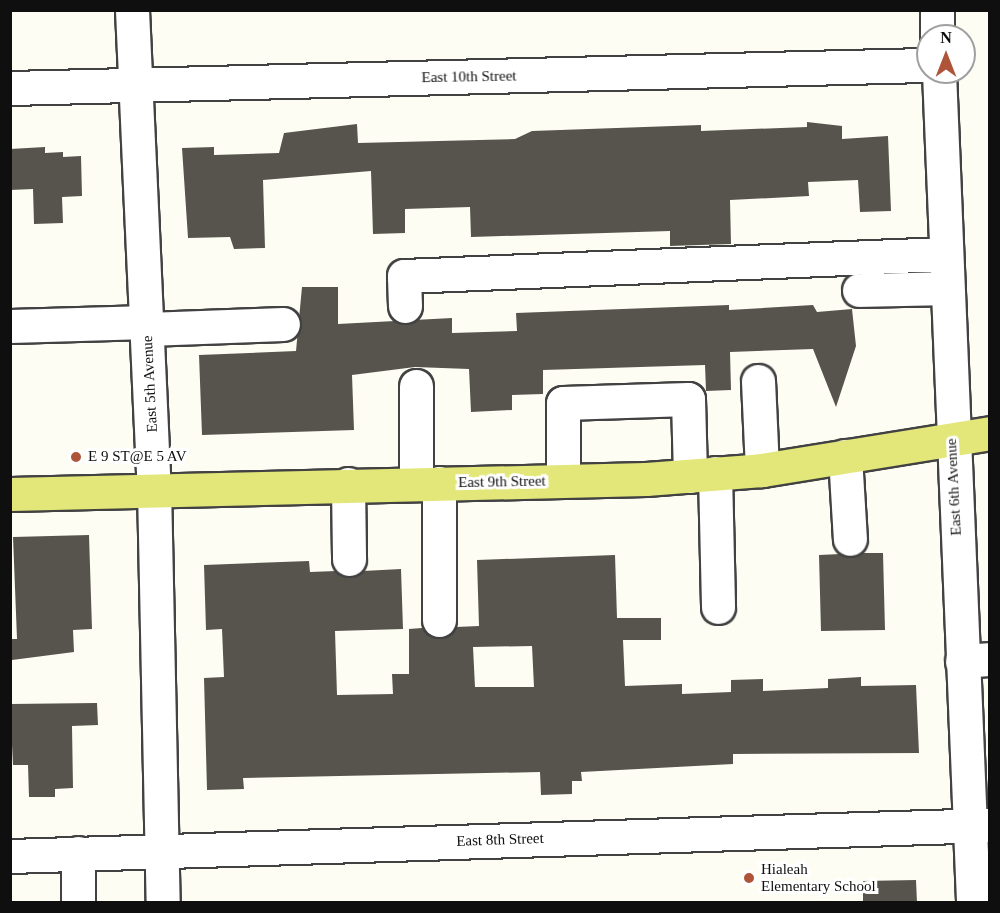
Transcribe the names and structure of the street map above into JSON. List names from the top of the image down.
{
  "streets": {
    "main road": ["East 9th Street"],
    "street": [
      "East 10th Street",
      "East 5th Avenue",
      "East 6th Avenue",
      "East 8th Street"
    ]
  },
  "crossings": [
    ["East 10th Street", "East 5th Avenue"],
    ["East 5th Avenue", "East 9th Street"],
    ["East 5th Avenue", "East 8th Street"],
    ["East 9th Street", "East 6th Avenue"],
    ["East 6th Avenue", "East 8th Street"]
  ],
  "places": ["E 9 ST@E 5 AV", "Hialeah Elementary School"],
  "north": "top"
}
